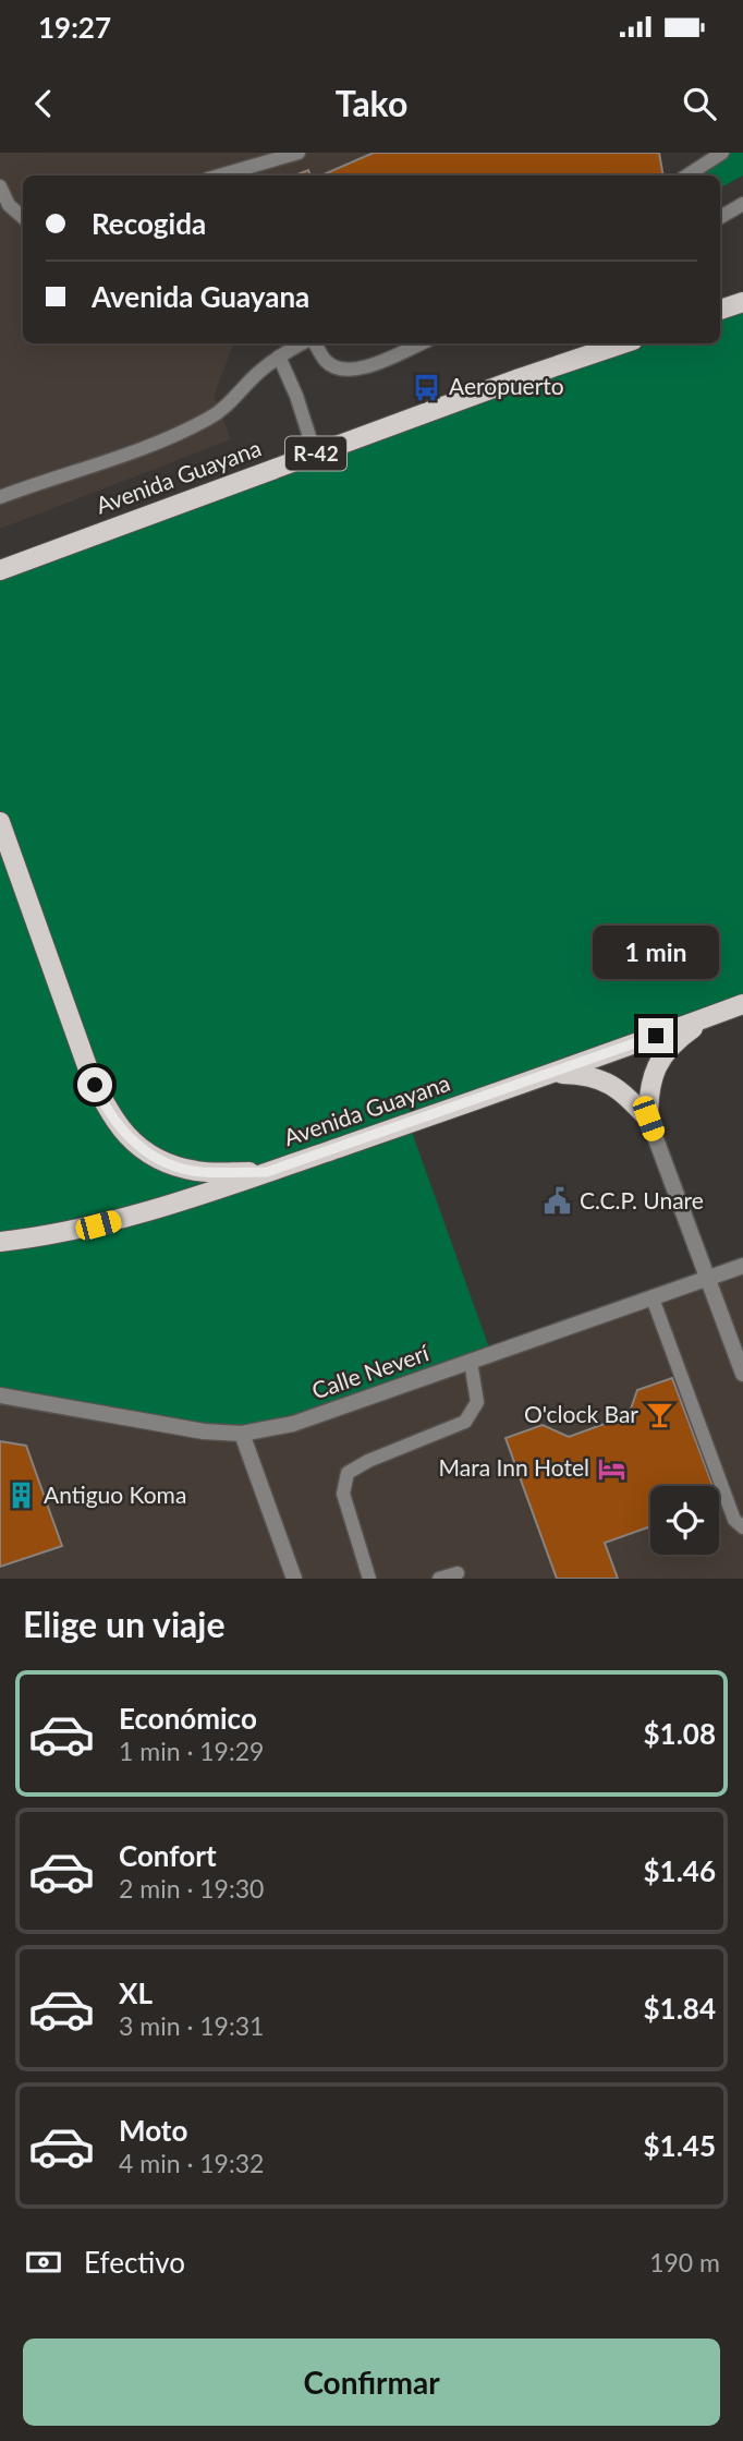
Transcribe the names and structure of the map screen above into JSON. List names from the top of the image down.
{
  "streets": {
    "main road": ["R-42", "Avenida Guayana"],
    "street": ["Calle Neverí"]
  },
  "places": {
    "bus stop": ["Aeropuerto"],
    "public building": ["C.C.P. Unare"],
    "bar": ["O'clock Bar"],
    "hotel": ["Mara Inn Hotel"],
    "building": ["Antiguo Koma"]
  },
  "page": {
    "status": "19:27",
    "header": "Tako",
    "banner": ["Recogida", "Avenida Guayana"],
    "bubble": "1 min",
    "heading": "Elige un viaje",
    "list": [
      {
        "name": "Económico",
        "note": "1 min · 19:29",
        "value": "$1.08"
      },
      {
        "name": "Confort",
        "note": "2 min · 19:30",
        "value": "$1.46"
      },
      {
        "name": "XL",
        "note": "3 min · 19:31",
        "value": "$1.84"
      },
      {
        "name": "Moto",
        "note": "4 min · 19:32",
        "value": "$1.45"
      }
    ],
    "pay": ["Efectivo", "190 m"],
    "buttons": "Confirmar"
  }
}
